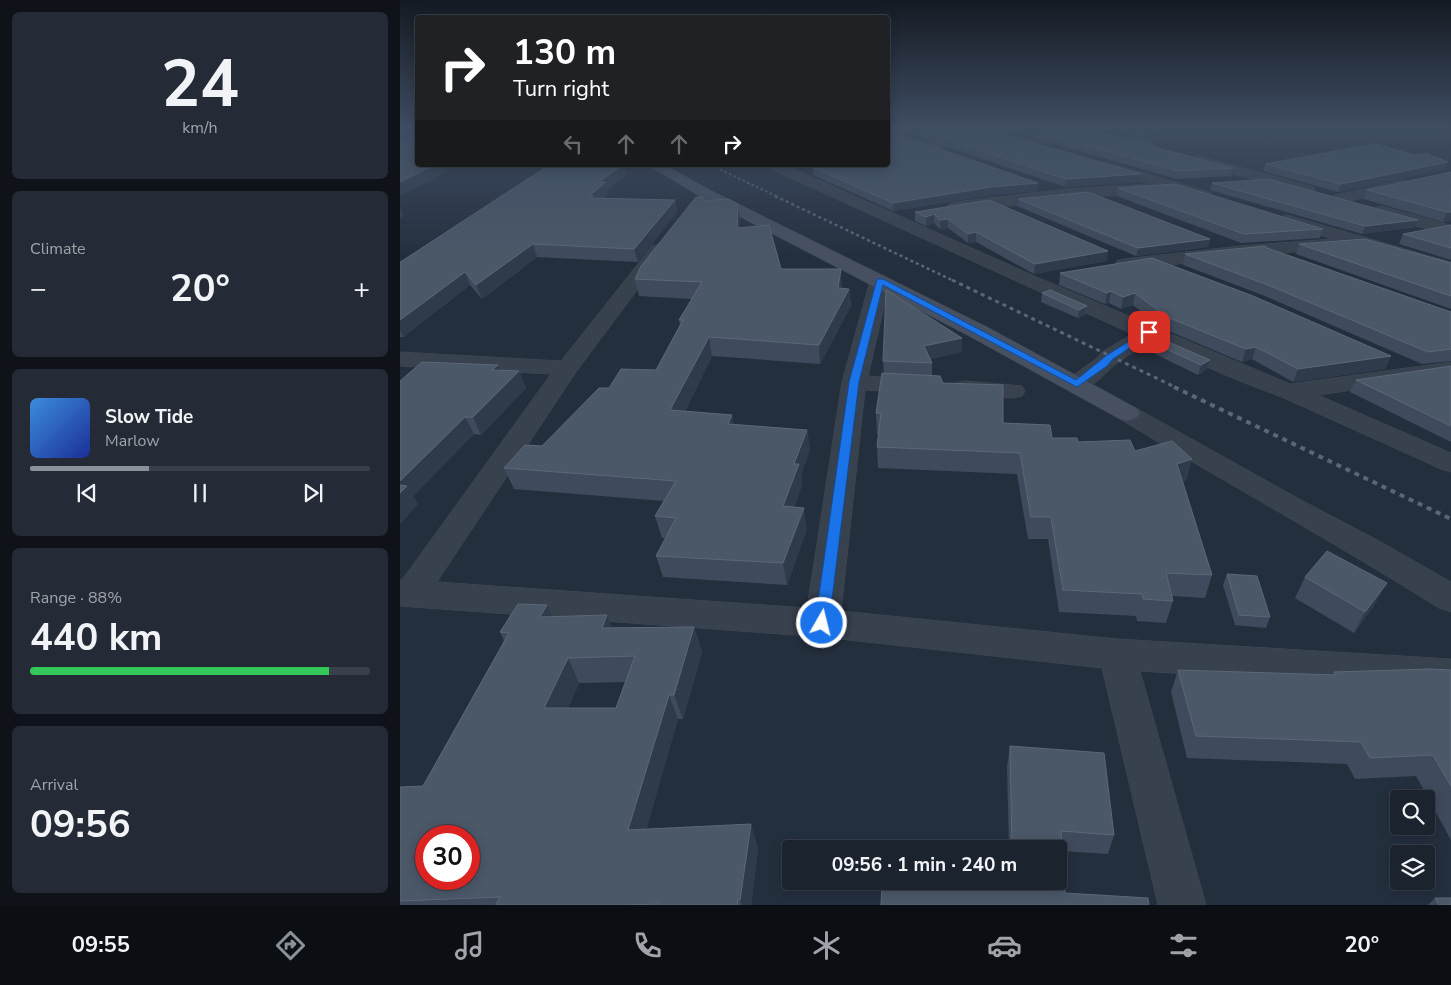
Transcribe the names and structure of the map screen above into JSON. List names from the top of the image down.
{
  "page": {
    "tile": [
      ["24", "km/h"],
      "Climate",
      ["Range · 88%", "440 km"],
      ["Arrival", "09:56"]
    ],
    "turn": ["130 m", "Turn right"],
    "heat": ["−", "20°", "+"],
    "song": ["Slow Tide", "Marlow"],
    "limit": "30",
    "trip": "09:56 · 1 min · 240 m",
    "tabs": ["09:55", "20°"]
  }
}
